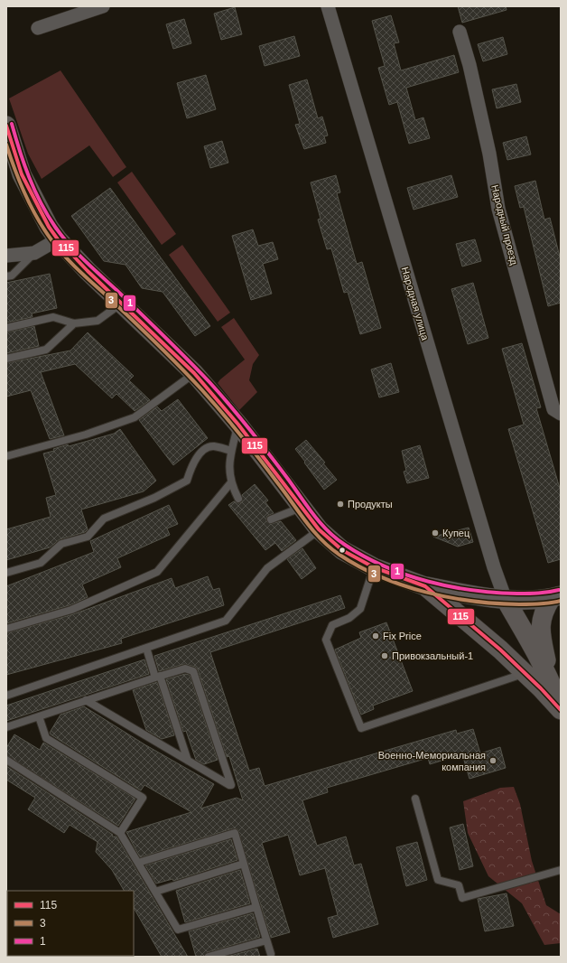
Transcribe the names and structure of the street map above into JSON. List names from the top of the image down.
{
  "streets": {
    "street": ["Народный проезд", "Народная улица"]
  },
  "places": [
    "Продукты",
    "Купец",
    "Fix Price",
    "Привокзальный-1",
    "Военно-Мемориальная компания"
  ],
  "lines": ["transit line 1", "transit line 115", "transit line 3"],
  "legend": ["115", "3", "1"]
}
